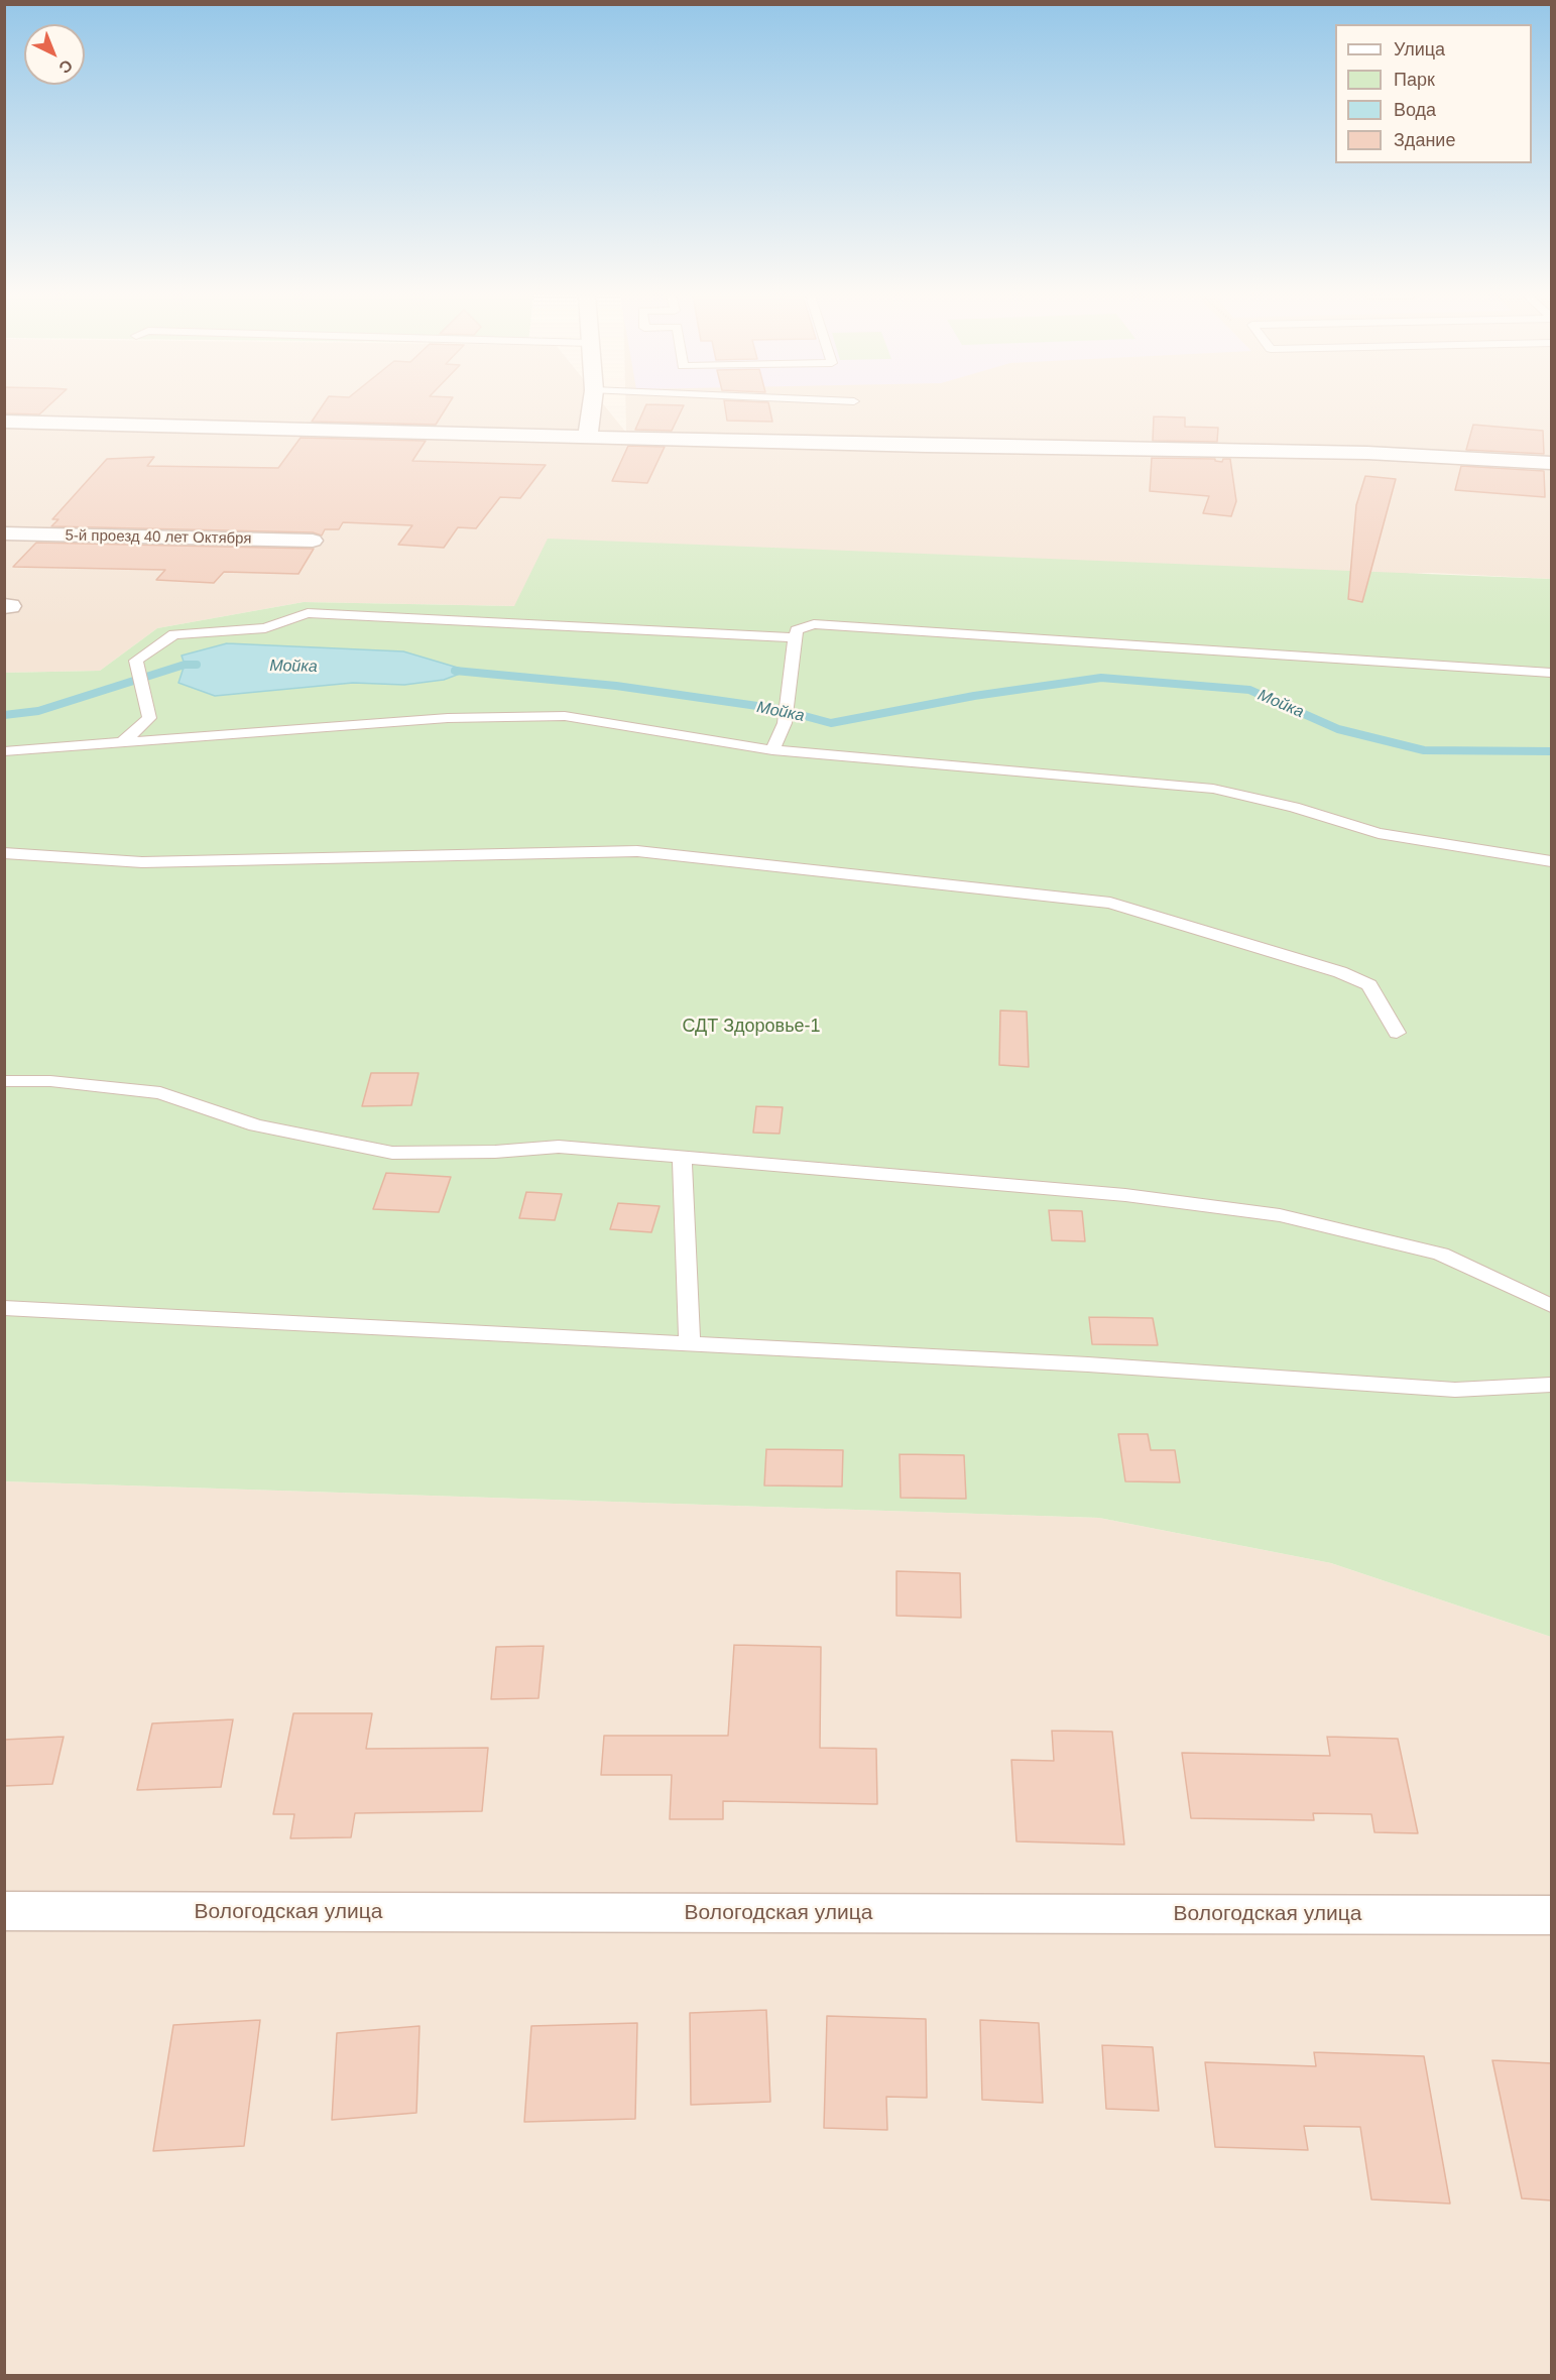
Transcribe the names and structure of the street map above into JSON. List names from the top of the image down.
{
  "streets": {
    "street": ["5-й проезд 40 лет Октября", "Вологодская улица"]
  },
  "water": ["Мойка"],
  "parks": ["СДТ Здоровье-1"],
  "legend": [
    "Улица",
    "Парк",
    "Вода",
    "Здание"
  ],
  "north": "bottom right"
}
